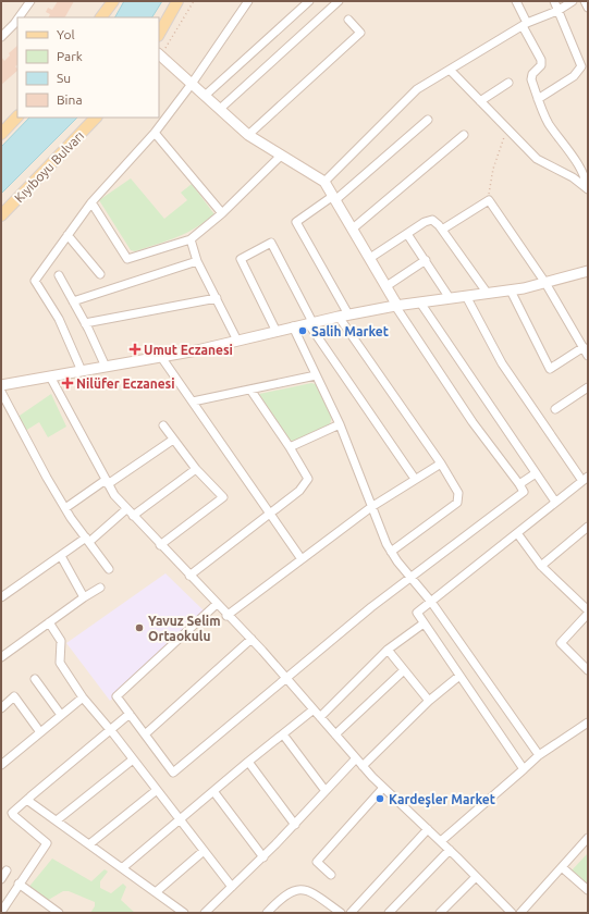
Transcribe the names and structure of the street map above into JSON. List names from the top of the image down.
{
  "streets": {
    "main road": ["Kıyıboyu Bulvarı"]
  },
  "places": {
    "other": ["Salih Market", "Yavuz Selim Ortaokulu", "Kardeşler Market"],
    "health": ["Umut Eczanesi", "Nilüfer Eczanesi"]
  },
  "legend": [
    "Yol",
    "Park",
    "Su",
    "Bina"
  ]
}
